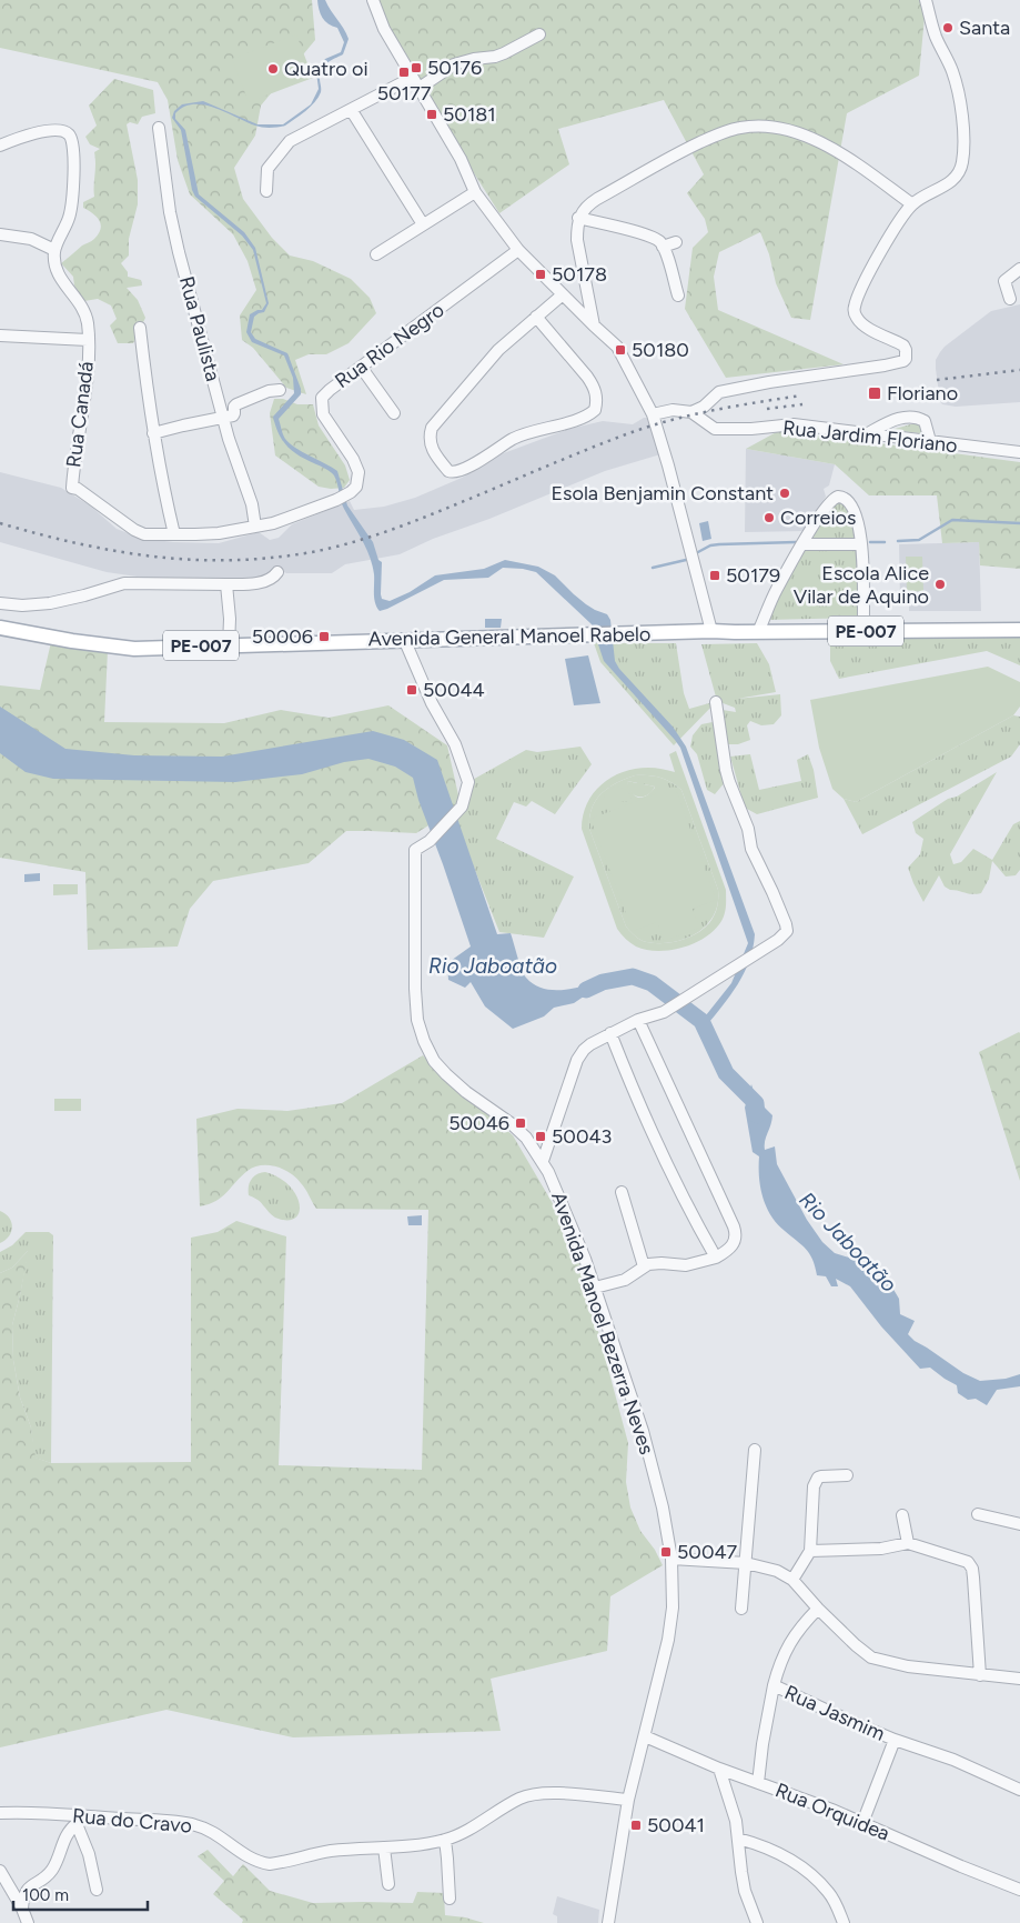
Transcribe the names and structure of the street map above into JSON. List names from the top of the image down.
{
  "streets": {
    "main road": ["PE-007", "Avenida General Manoel Rabelo"],
    "street": [
      "Rua Paulista",
      "Rua Rio Negro",
      "Rua Canadá",
      "Rua Jardim Floriano",
      "Avenida Manoel Bezerra Neves",
      "Rua Jasmim",
      "Rua Orquidea",
      "Rua do Cravo"
    ]
  },
  "crossings": [
    ["Rua Paulista", "Rua Rio Negro"],
    ["Rua Rio Negro", "Rua Canadá"],
    ["Avenida General Manoel Rabelo", "Avenida Manoel Bezerra Neves"],
    ["Avenida Manoel Bezerra Neves", "Rua Orquidea"],
    ["Avenida Manoel Bezerra Neves", "Rua do Cravo"],
    ["Rua Jasmim", "Rua Orquidea"]
  ],
  "water": ["Rio Jaboatão"],
  "places": {
    "other": [
      "Santa",
      "Quatro oi",
      "Esola Benjamin Constant",
      "Correios",
      "Escola Alice Vilar de Aquino"
    ],
    "transit": [
      "50176",
      "50177",
      "50181",
      "50178",
      "50180",
      "Floriano",
      "50179",
      "50006",
      "50044",
      "50046",
      "50043",
      "50047",
      "50041"
    ]
  },
  "scale_bar": "100 m"
}
